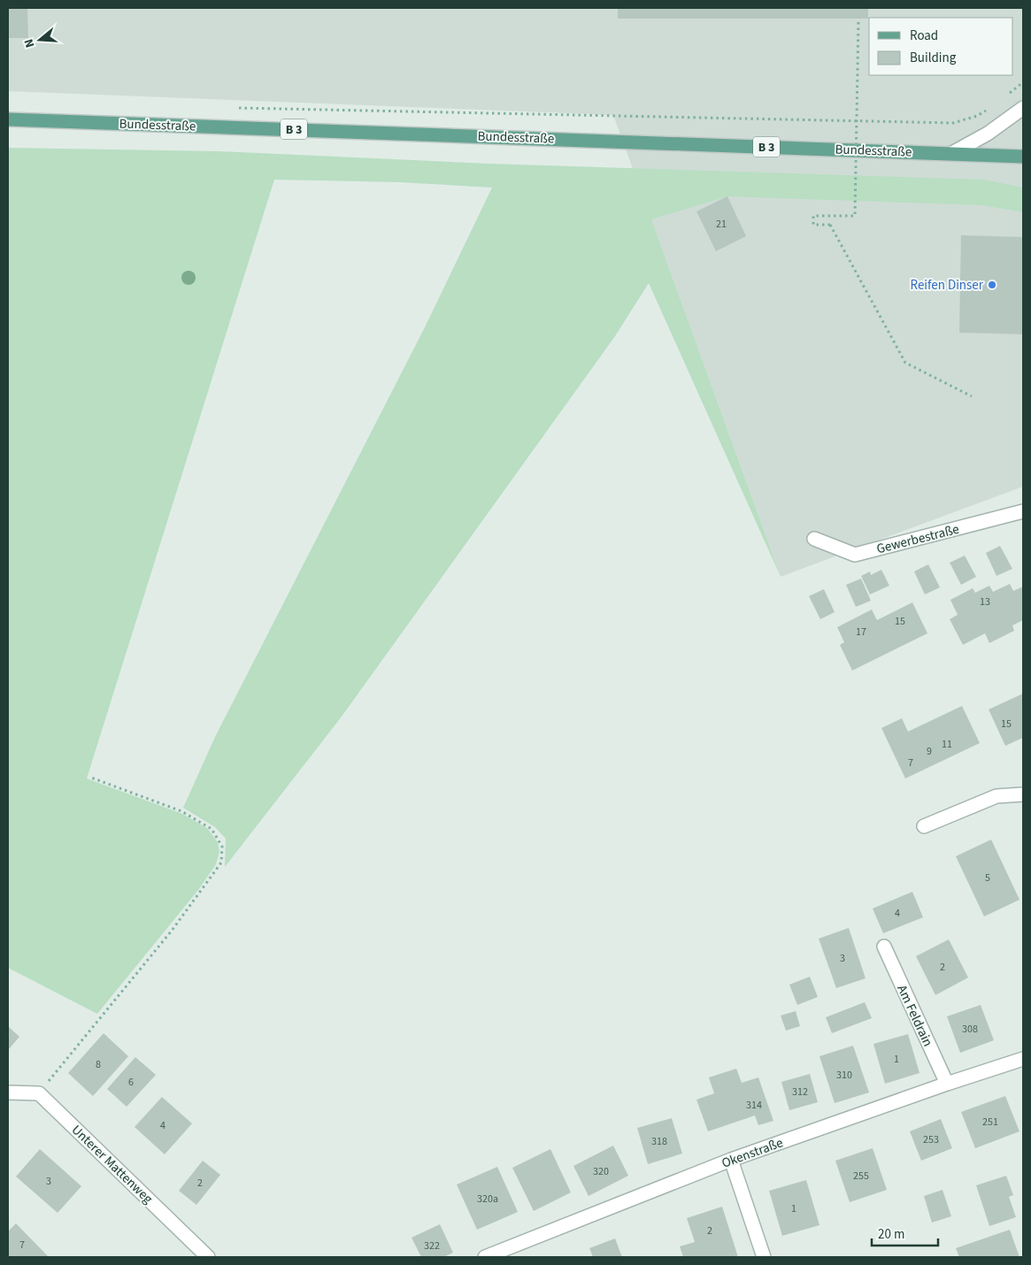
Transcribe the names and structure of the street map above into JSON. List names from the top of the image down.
{
  "streets": {
    "main road": ["Bundesstraße", "B 3"],
    "street": [
      "Gewerbestraße",
      "Am Feldrain",
      "Okenstraße",
      "Unterer Mattenweg"
    ]
  },
  "crossings": [
    ["Am Feldrain", "Okenstraße"]
  ],
  "places": ["Reifen Dinser"],
  "house_numbers": [
    "21",
    "13",
    "15",
    "17",
    "15",
    "11",
    "9",
    "7",
    "5",
    "4",
    "3",
    "2",
    "308",
    "1",
    "8",
    "310",
    "6",
    "312",
    "314",
    "251",
    "4",
    "253",
    "318",
    "320",
    "255",
    "3",
    "2",
    "320a",
    "1",
    "2",
    "7",
    "322"
  ],
  "legend": ["Road", "Building"],
  "scale_bar": "20 m",
  "north": "left"
}
